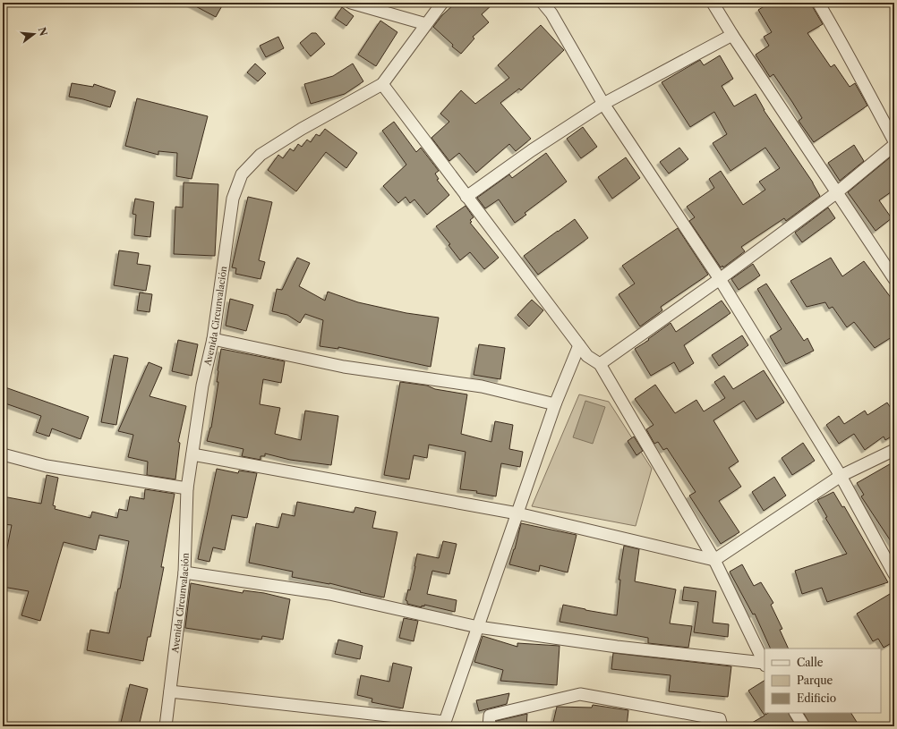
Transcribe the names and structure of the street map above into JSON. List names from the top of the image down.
{
  "streets": {
    "street": ["Avenida Circunvalación"]
  },
  "legend": ["Calle", "Parque", "Edificio"],
  "north": "right"
}
